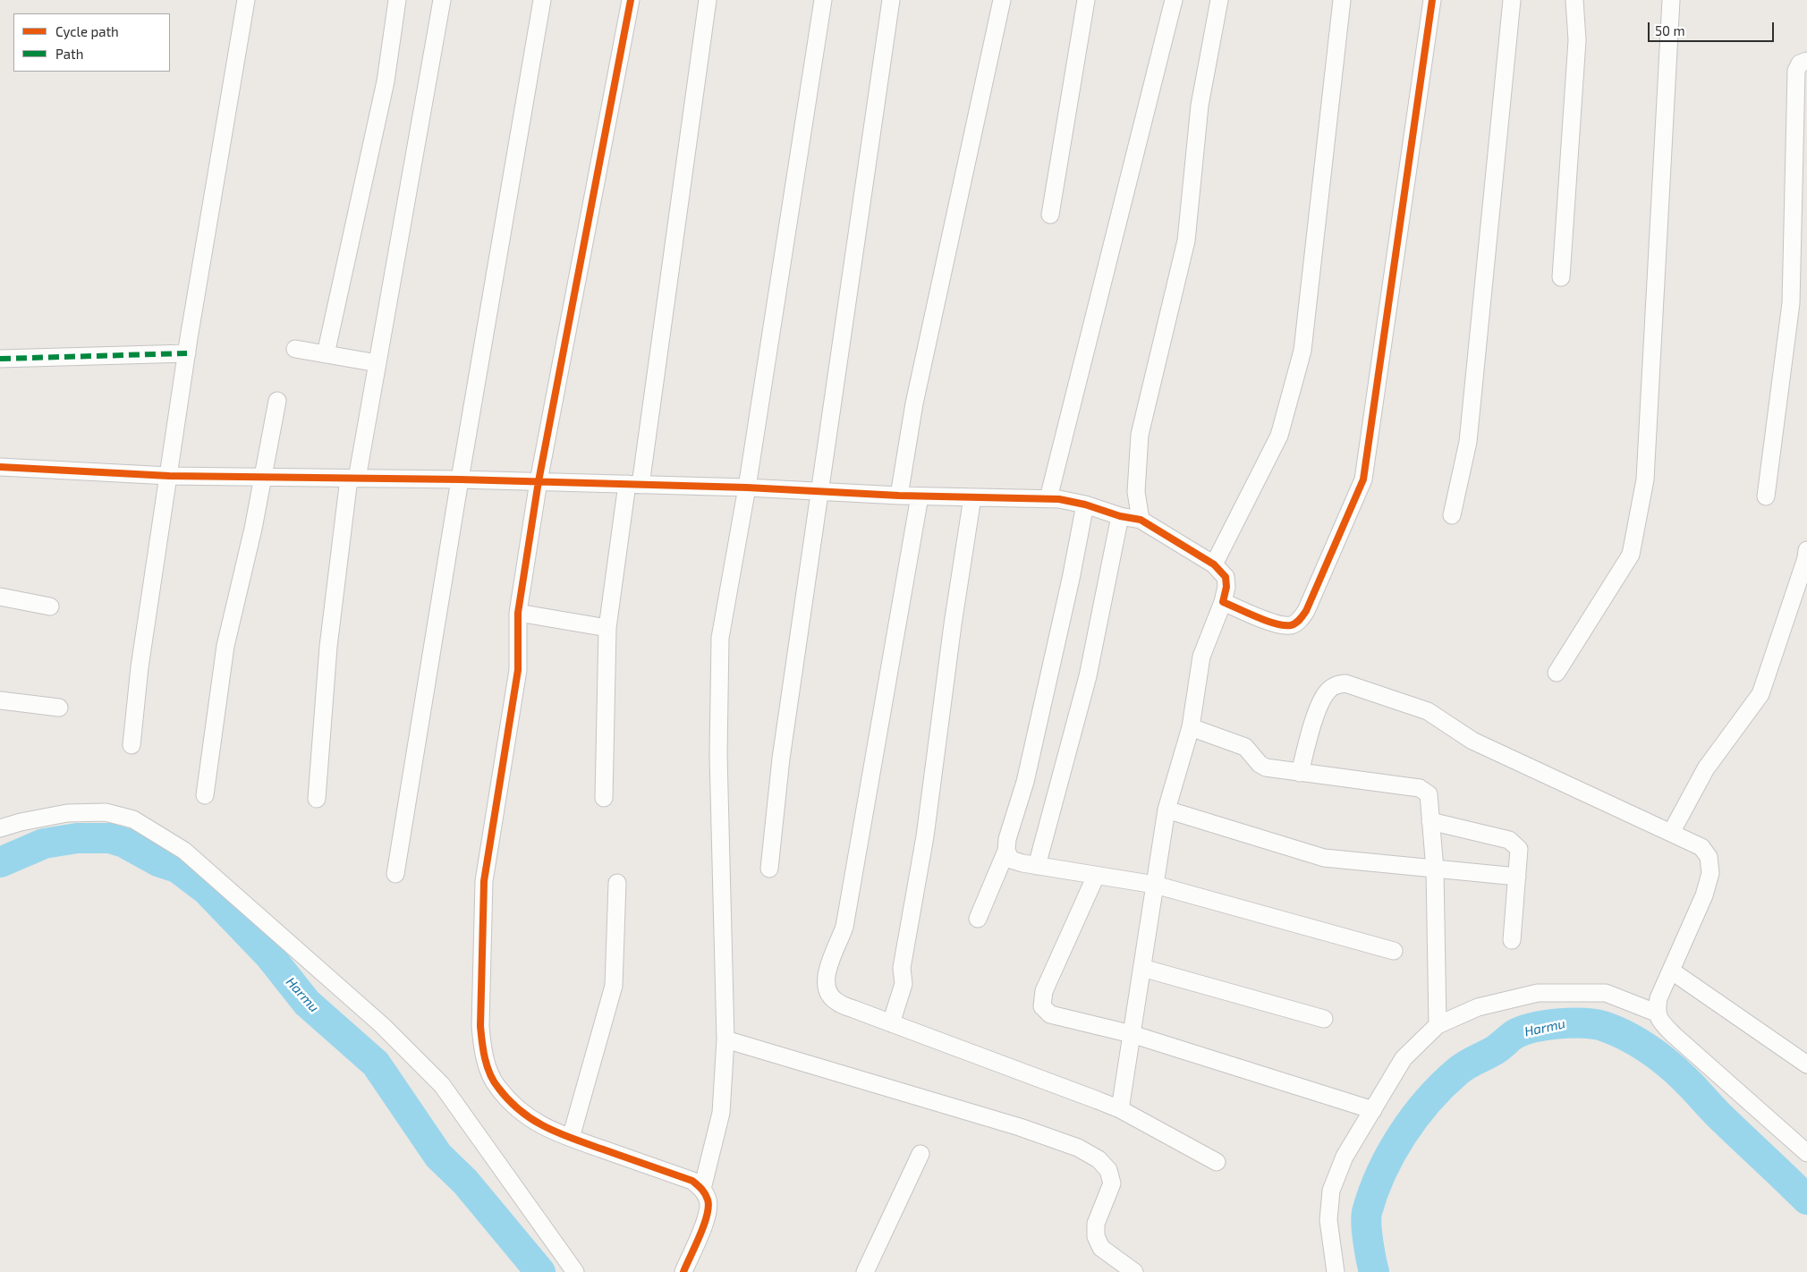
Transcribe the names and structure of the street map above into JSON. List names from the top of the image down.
{
  "water": ["Harmu"],
  "legend": ["Cycle path", "Path"],
  "scale_bar": "50 m"
}
